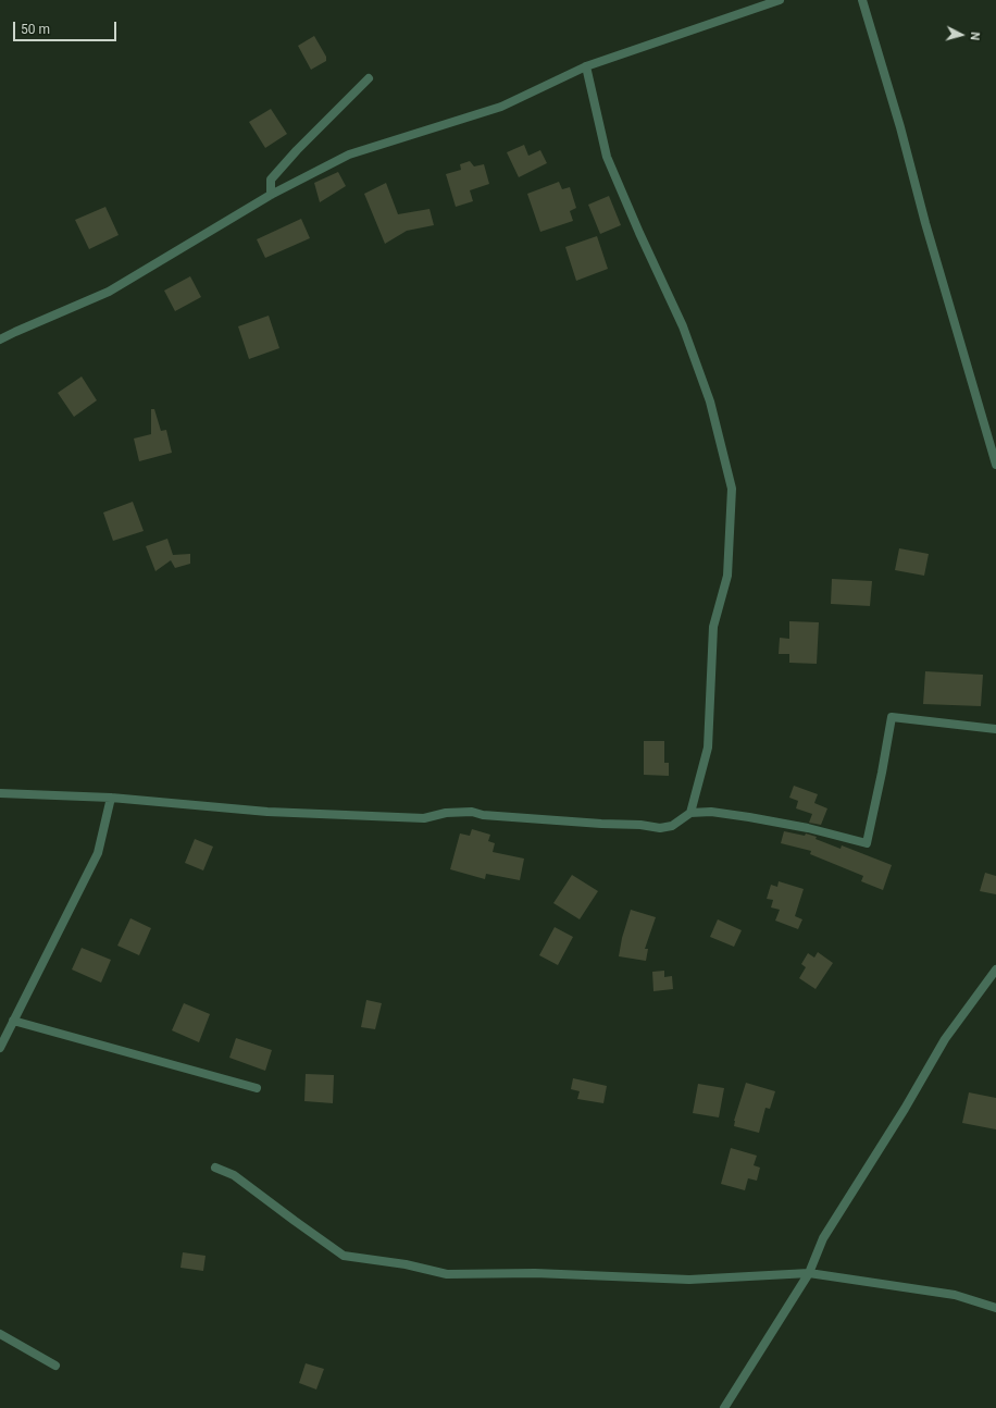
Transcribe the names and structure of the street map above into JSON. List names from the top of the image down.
{
  "scale_bar": "50 m",
  "north": "right"
}
